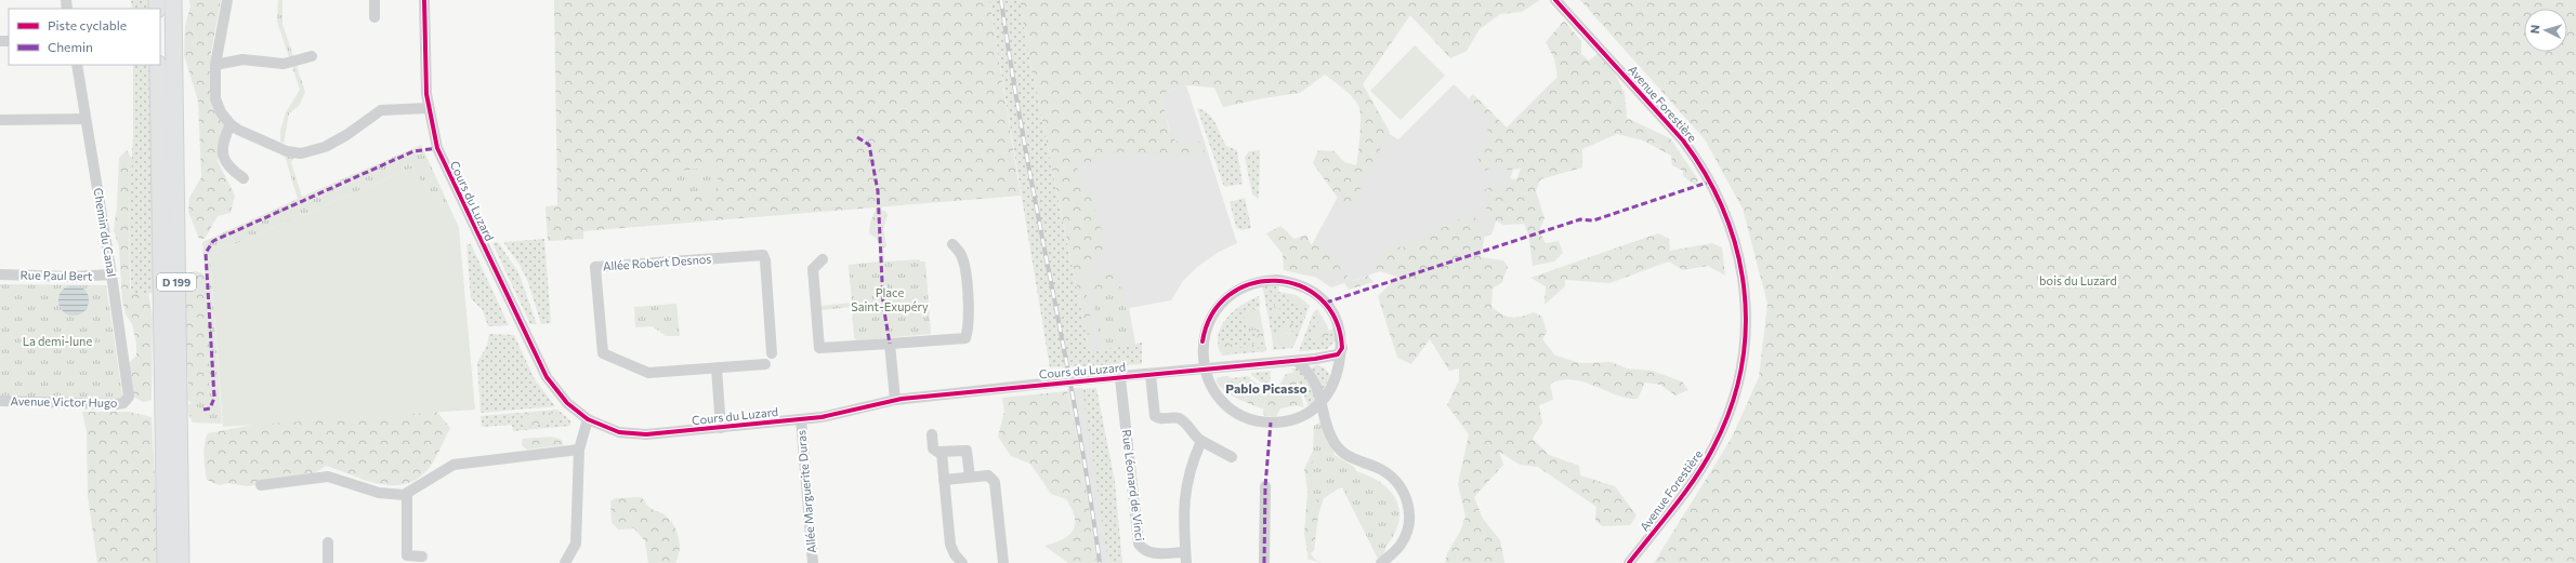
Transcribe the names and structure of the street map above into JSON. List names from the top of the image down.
{
  "streets": {
    "highway": ["D 199"],
    "street": [
      "Avenue Forestière",
      "Cours du Luzard",
      "Chemin du Canal",
      "Allée Robert Desnos",
      "Rue Paul Bert",
      "Avenue Victor Hugo",
      "Rue Léonard de Vinci",
      "Allée Marguerite Duras"
    ]
  },
  "crossings": [
    ["Cours du Luzard", "Rue Léonard de Vinci"],
    ["Cours du Luzard", "Allée Marguerite Duras"],
    ["Chemin du Canal", "Rue Paul Bert"],
    ["Chemin du Canal", "Avenue Victor Hugo"]
  ],
  "districts": ["Pablo Picasso"],
  "parks": ["bois du Luzard", "Place Saint-Exupéry", "La demi-lune"],
  "legend": ["Piste cyclable", "Chemin"],
  "north": "left"
}
